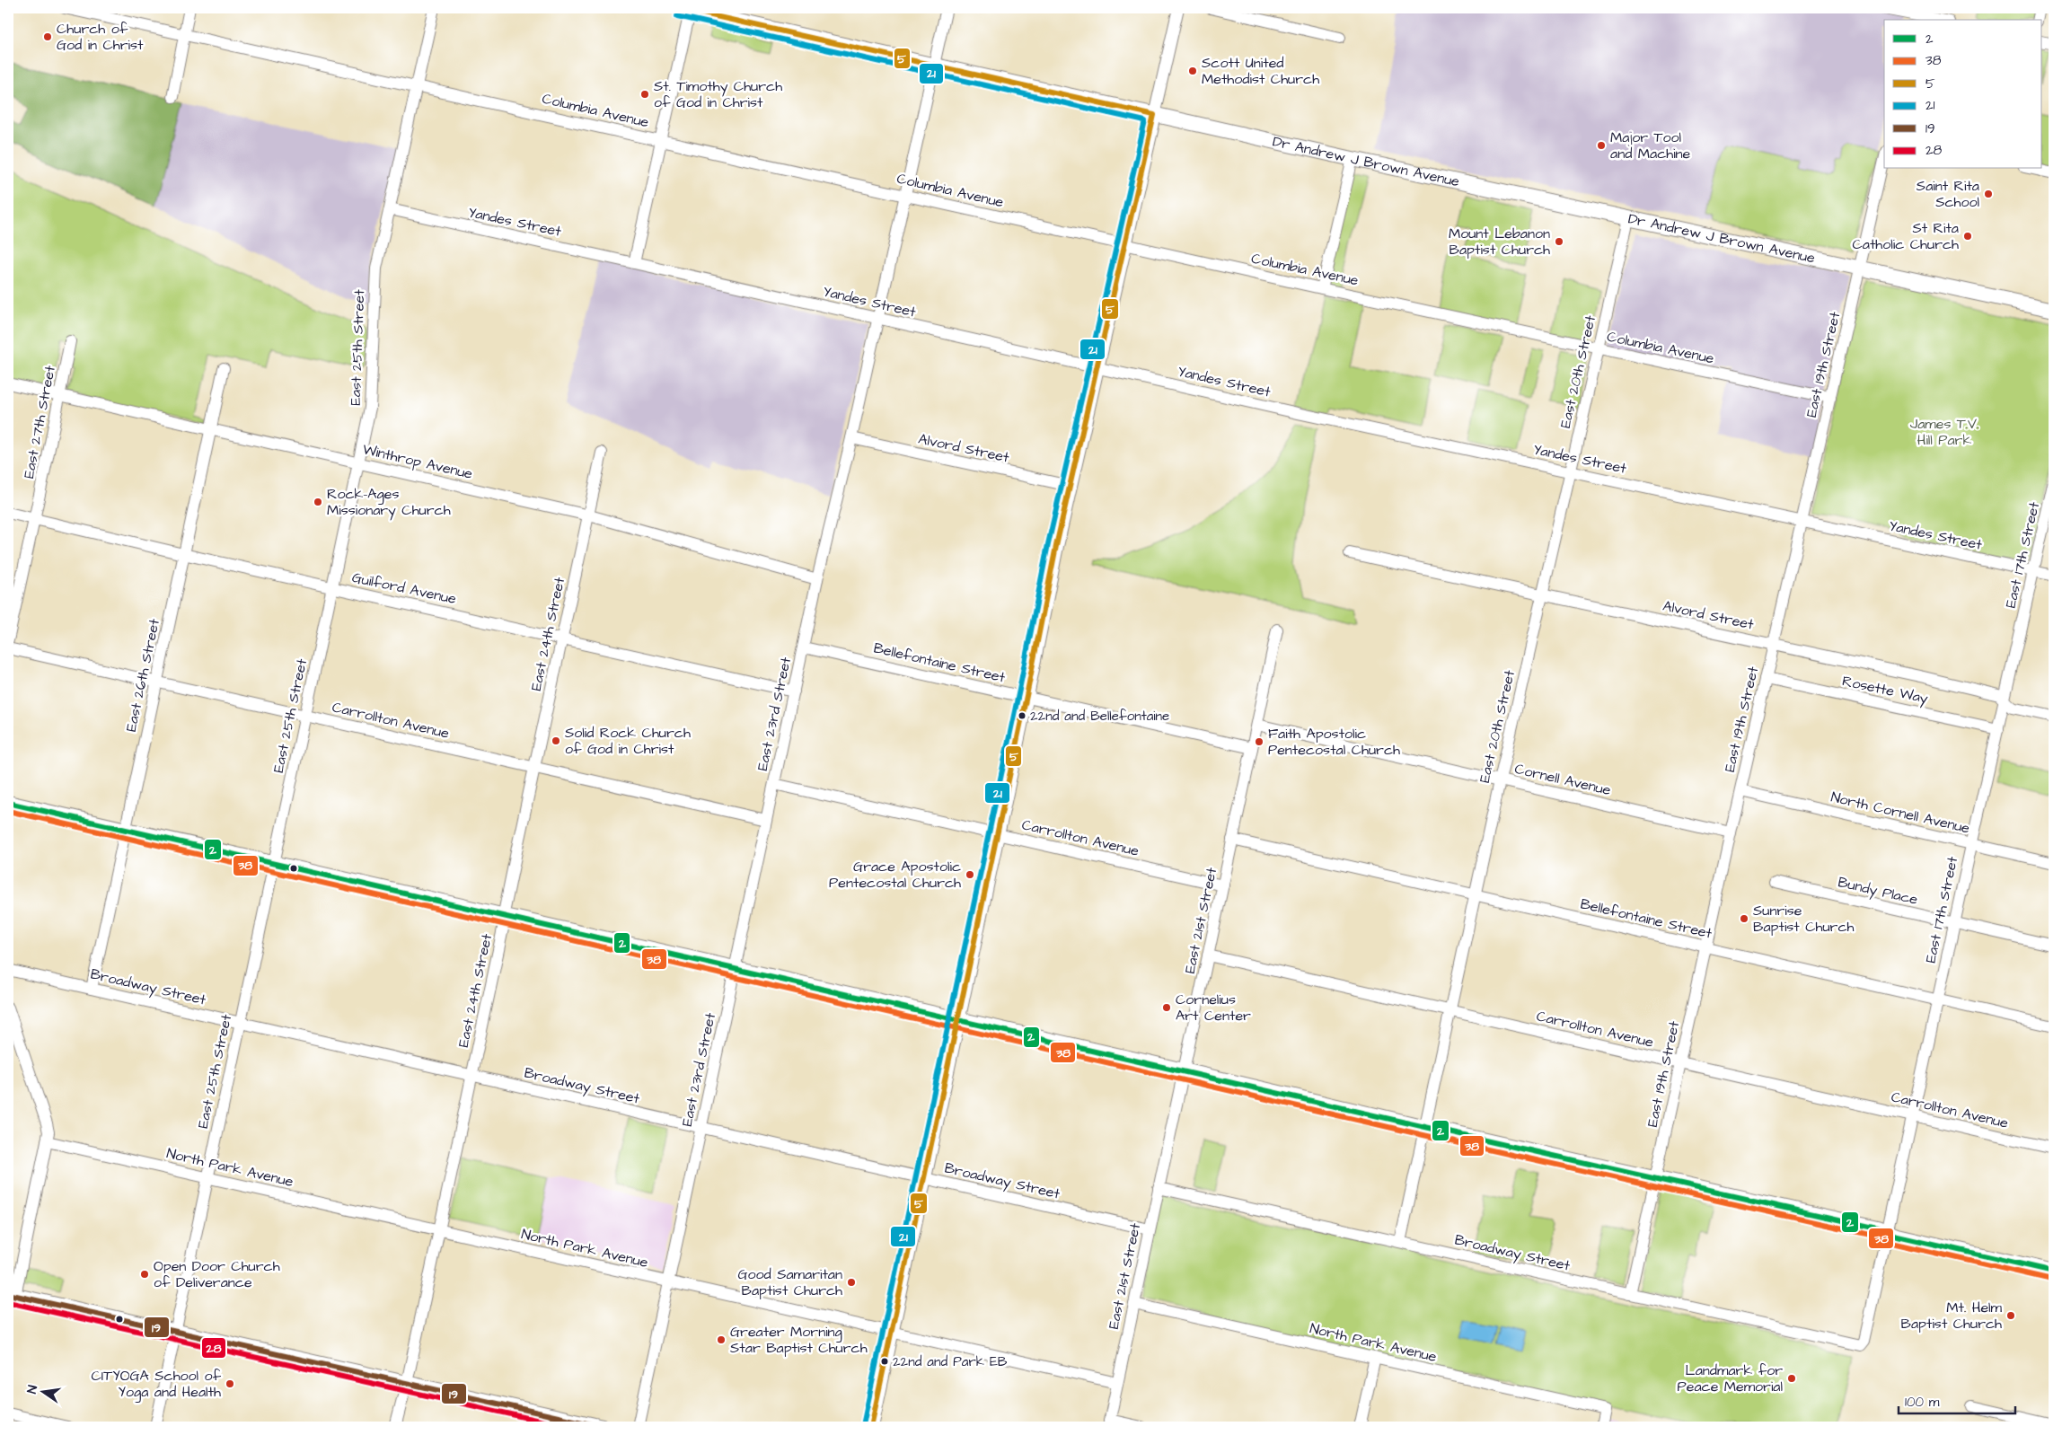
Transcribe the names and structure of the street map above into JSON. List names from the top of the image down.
{
  "streets": {
    "main road": ["Dr Andrew J Brown Avenue"],
    "street": [
      "Columbia Avenue",
      "Yandes Street",
      "East 25th Street",
      "East 19th Street",
      "East 20th Street",
      "East 27th Street",
      "Alvord Street",
      "Winthrop Avenue",
      "East 17th Street",
      "Guilford Avenue",
      "East 24th Street",
      "Bellefontaine Street",
      "East 26th Street",
      "Rosette Way",
      "East 23rd Street",
      "Carrollton Avenue",
      "Cornell Avenue",
      "North Cornell Avenue",
      "Bundy Place",
      "East 21st Street",
      "Broadway Street",
      "North Park Avenue"
    ]
  },
  "crossings": [
    ["Columbia Avenue", "East 25th Street"],
    ["Columbia Avenue", "East 19th Street"],
    ["Columbia Avenue", "East 20th Street"],
    ["Columbia Avenue", "East 23rd Street"],
    ["Dr Andrew J Brown Avenue", "East 19th Street"],
    ["Dr Andrew J Brown Avenue", "East 20th Street"],
    ["Dr Andrew J Brown Avenue", "East 23rd Street"],
    ["Yandes Street", "East 25th Street"],
    ["Yandes Street", "East 19th Street"],
    ["Yandes Street", "East 20th Street"],
    ["Yandes Street", "East 17th Street"],
    ["Yandes Street", "East 23rd Street"],
    ["East 25th Street", "Winthrop Avenue"],
    ["East 25th Street", "Guilford Avenue"],
    ["East 25th Street", "Carrollton Avenue"],
    ["East 25th Street", "Broadway Street"],
    ["East 25th Street", "North Park Avenue"],
    ["East 19th Street", "Alvord Street"],
    ["East 19th Street", "Bellefontaine Street"],
    ["East 19th Street", "Rosette Way"],
    ["East 19th Street", "Carrollton Avenue"],
    ["East 19th Street", "Cornell Avenue"],
    ["East 19th Street", "North Cornell Avenue"],
    ["East 19th Street", "Broadway Street"],
    ["East 20th Street", "Alvord Street"],
    ["East 20th Street", "Bellefontaine Street"],
    ["East 20th Street", "Carrollton Avenue"],
    ["East 20th Street", "Cornell Avenue"],
    ["East 20th Street", "Broadway Street"],
    ["East 27th Street", "Winthrop Avenue"],
    ["East 27th Street", "Guilford Avenue"],
    ["Alvord Street", "East 17th Street"],
    ["Alvord Street", "East 23rd Street"],
    ["Winthrop Avenue", "East 24th Street"],
    ["Winthrop Avenue", "East 26th Street"],
    ["Winthrop Avenue", "East 23rd Street"],
    ["East 17th Street", "Bellefontaine Street"],
    ["East 17th Street", "Rosette Way"],
    ["East 17th Street", "Carrollton Avenue"],
    ["East 17th Street", "North Cornell Avenue"],
    ["East 17th Street", "Bundy Place"],
    ["East 17th Street", "Broadway Street"],
    ["Guilford Avenue", "East 24th Street"],
    ["Guilford Avenue", "East 26th Street"],
    ["Guilford Avenue", "East 23rd Street"],
    ["East 24th Street", "Carrollton Avenue"],
    ["East 24th Street", "Broadway Street"],
    ["East 24th Street", "North Park Avenue"],
    ["Bellefontaine Street", "East 23rd Street"],
    ["Bellefontaine Street", "East 21st Street"],
    ["East 26th Street", "Carrollton Avenue"],
    ["East 26th Street", "Broadway Street"],
    ["East 23rd Street", "Carrollton Avenue"],
    ["East 23rd Street", "Broadway Street"],
    ["East 23rd Street", "North Park Avenue"],
    ["Carrollton Avenue", "East 21st Street"],
    ["Cornell Avenue", "East 21st Street"],
    ["East 21st Street", "Broadway Street"],
    ["East 21st Street", "North Park Avenue"]
  ],
  "parks": ["James T.V. Hill Park"],
  "places": [
    "Church of God in Christ",
    "Scott United Methodist Church",
    "St. Timothy Church of God in Christ",
    "Major Tool and Machine",
    "Saint Rita School",
    "St Rita Catholic Church",
    "Mount Lebanon Baptist Church",
    "Rock-Ages Missionary Church",
    "22nd and Bellefontaine",
    "Solid Rock Church of God in Christ",
    "Faith Apostolic Pentecostal Church",
    "Grace Apostolic Pentecostal Church",
    "Sunrise Baptist Church",
    "Cornelius Art Center",
    "Open Door Church of Deliverance",
    "Good Samaritan Baptist Church",
    "Mt. Helm Baptist Church",
    "Greater Morning Star Baptist Church",
    "22nd and Park EB",
    "Landmark for Peace Memorial",
    "CITYOGA School of Yoga and Health"
  ],
  "lines": [
    "transit line 5",
    "transit line 21",
    "transit line 2",
    "transit line 38",
    "transit line 19",
    "transit line 28"
  ],
  "legend": [
    "2",
    "38",
    "5",
    "21",
    "19",
    "28"
  ],
  "scale_bar": "100 m",
  "north": "left"
}
